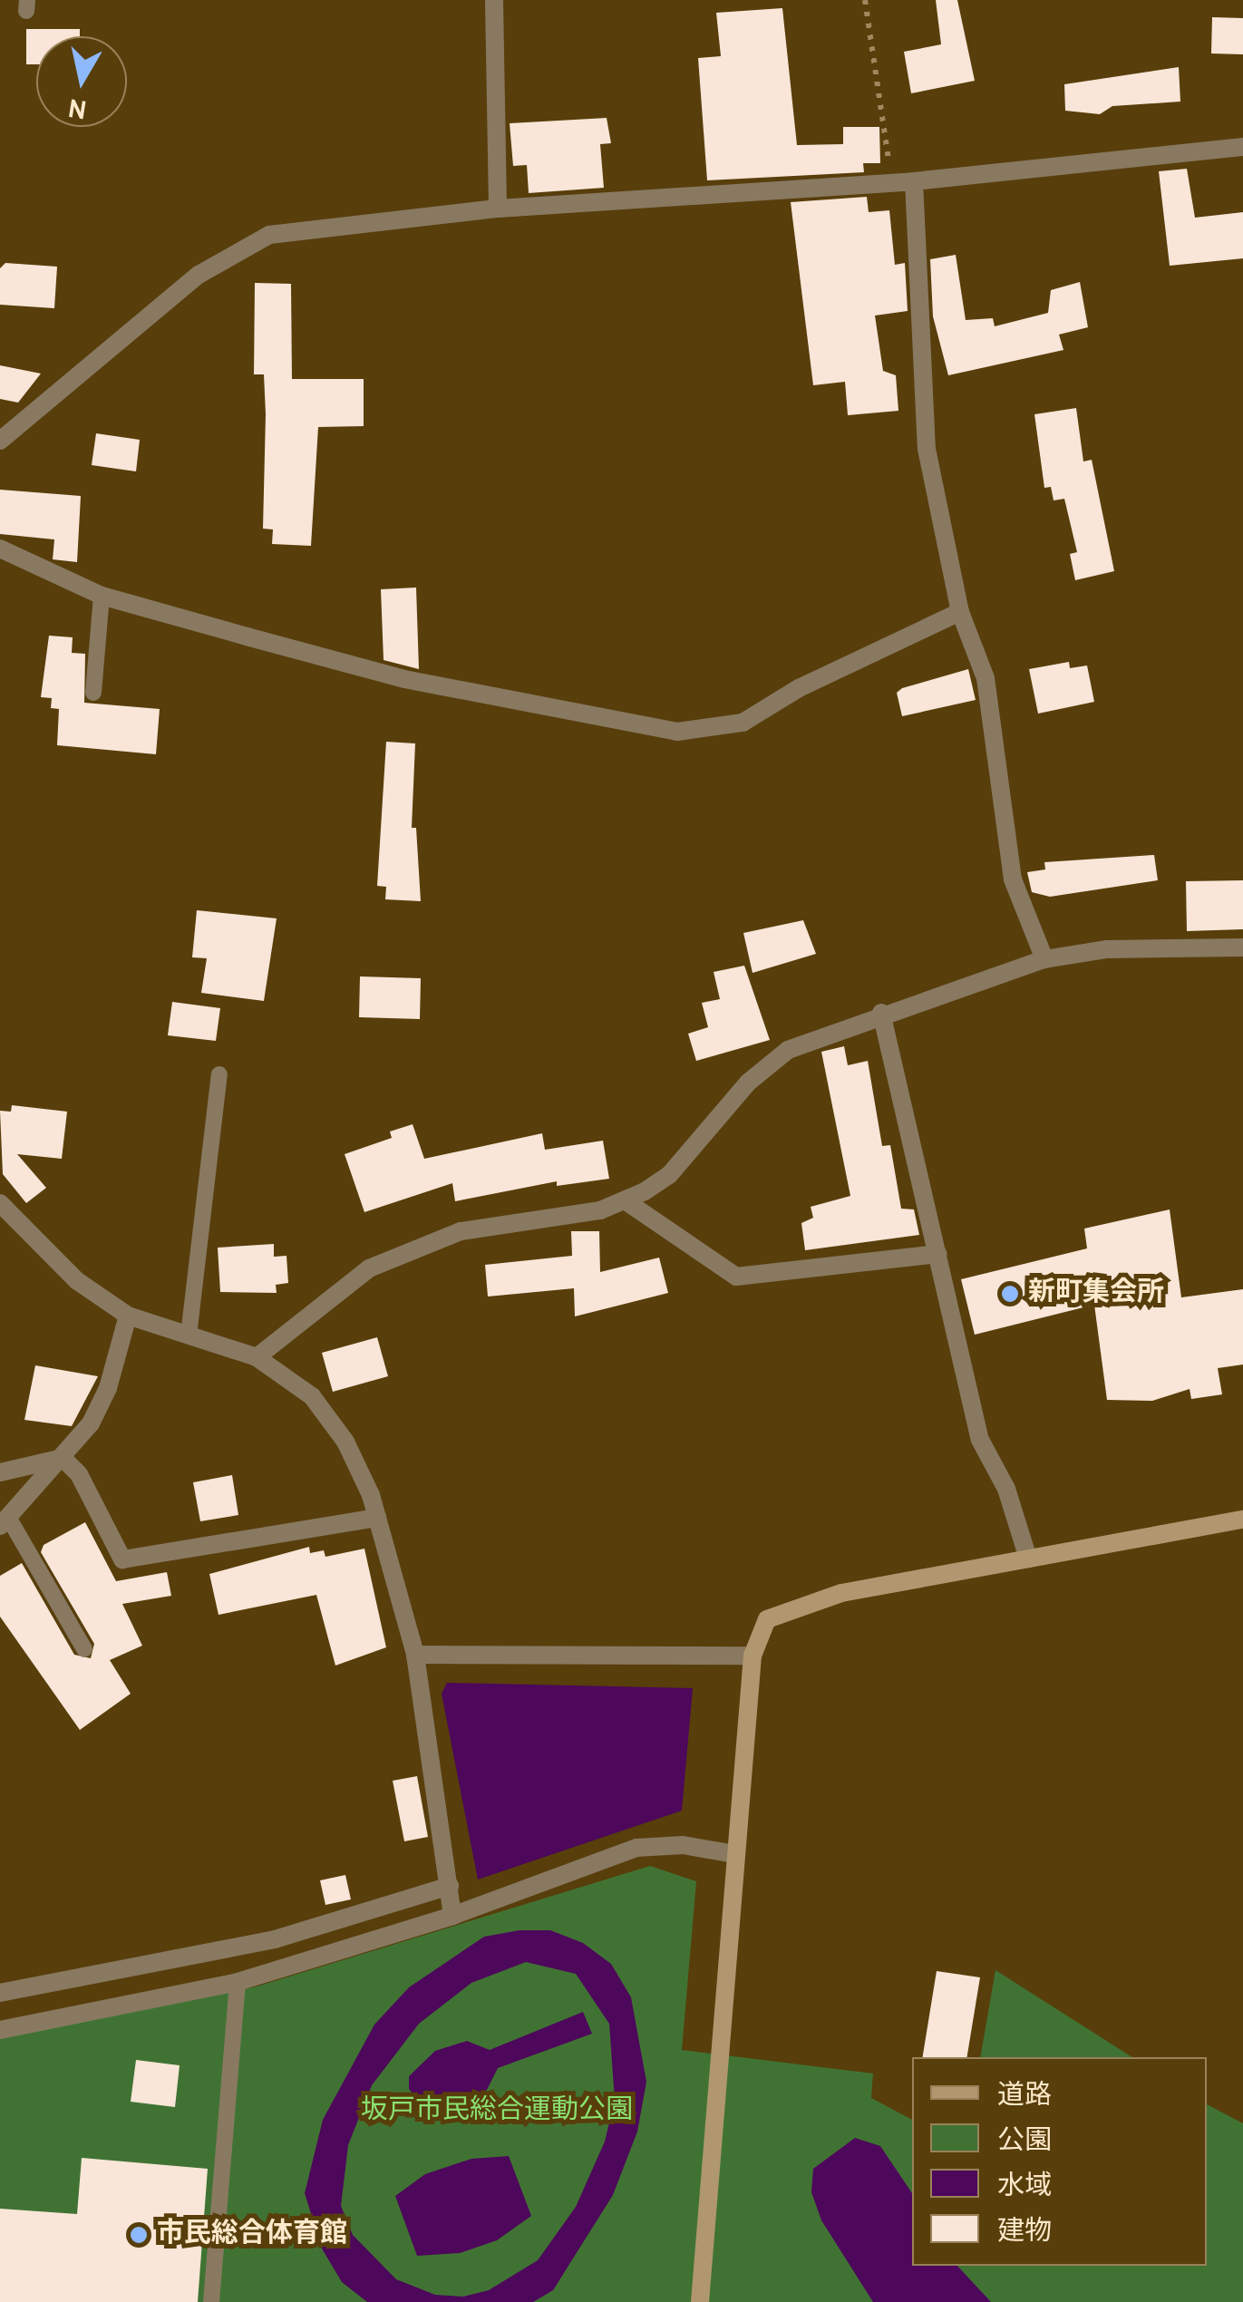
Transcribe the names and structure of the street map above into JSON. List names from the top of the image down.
{
  "parks": ["坂戸市民総合運動公園"],
  "places": ["新町集会所", "市民総合体育館"],
  "legend": [
    "道路",
    "公園",
    "水域",
    "建物"
  ],
  "north": "bottom"
}
